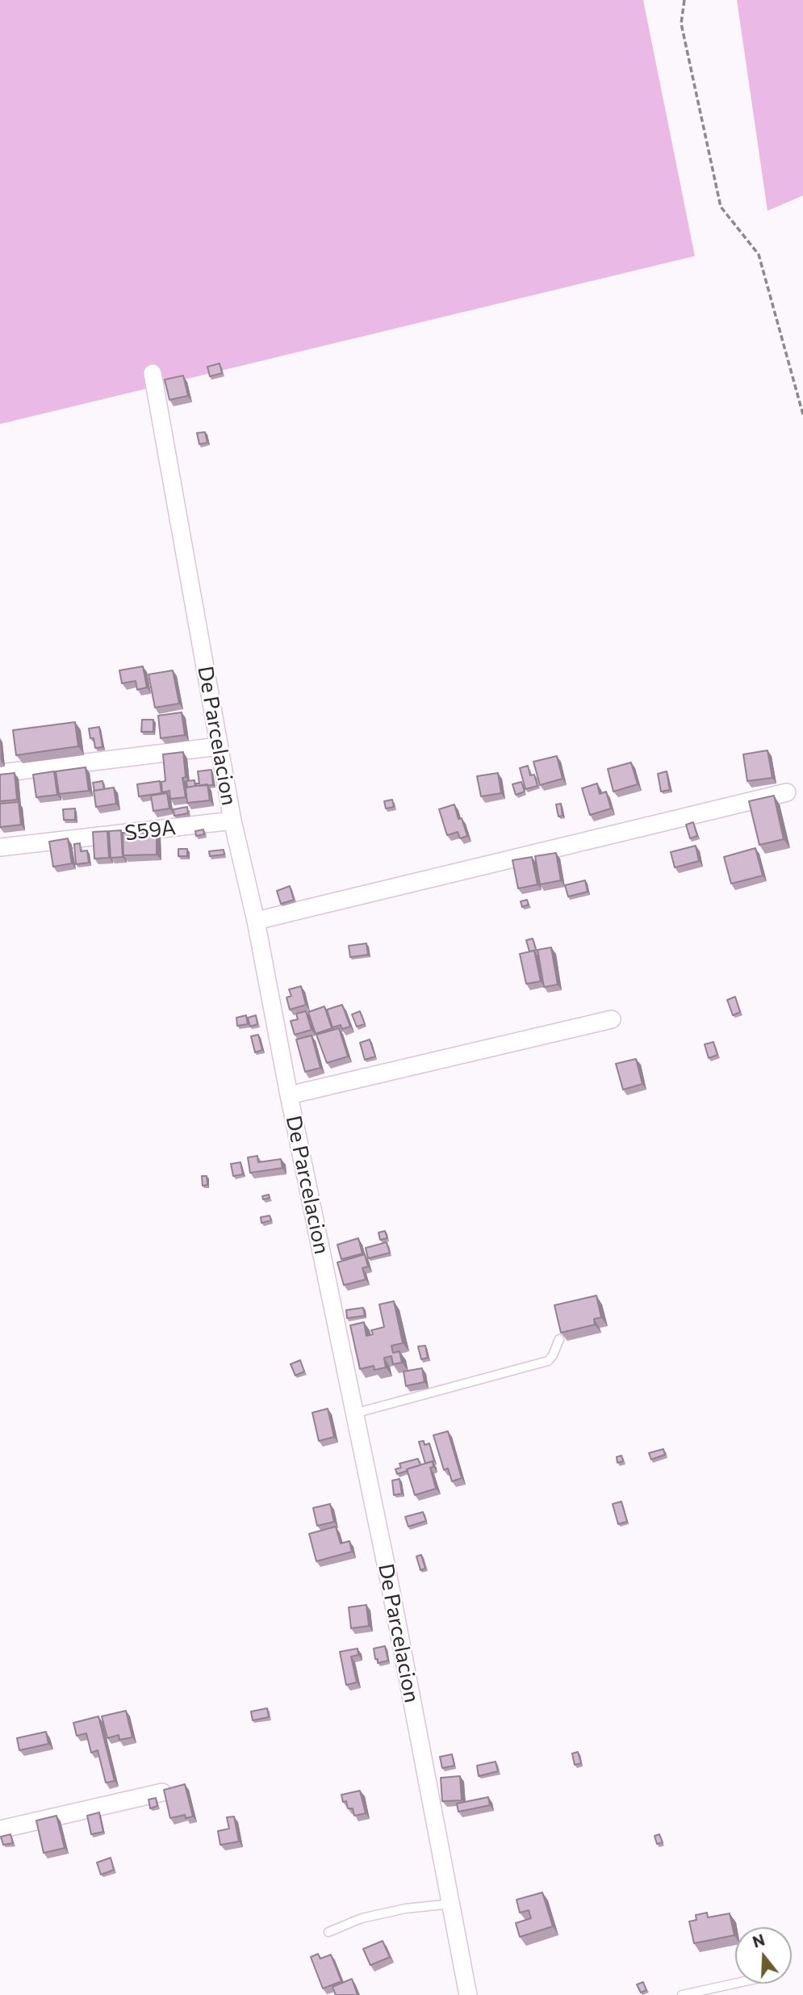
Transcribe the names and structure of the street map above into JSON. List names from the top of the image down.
{
  "streets": {
    "street": ["De Parcelacion", "S59A"]
  },
  "crossings": [
    ["De Parcelacion", "S59A"]
  ],
  "north": "top"
}
